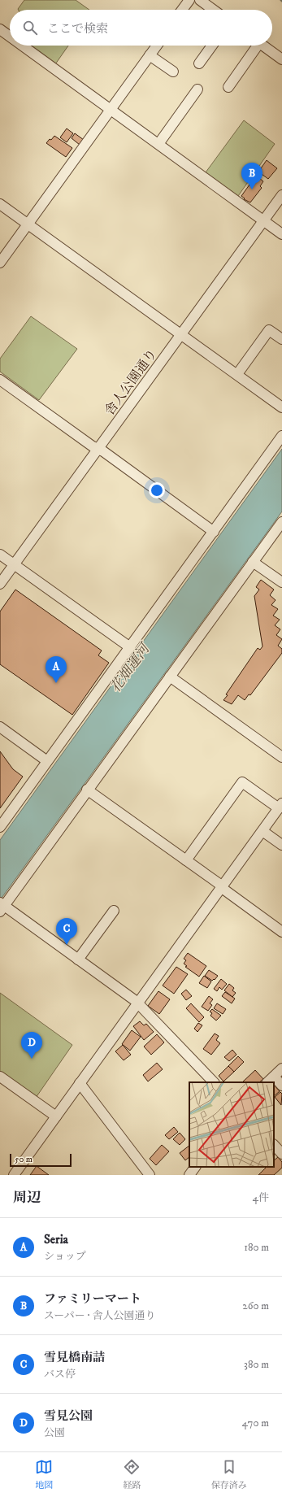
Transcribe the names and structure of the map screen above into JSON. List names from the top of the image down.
{
  "streets": {
    "street": ["舎人公園通り"]
  },
  "water": ["花畑運河"],
  "scale_bar": "50 m",
  "page": {
    "search": "ここで検索",
    "pins": [
      "B",
      "A",
      "C",
      "D"
    ],
    "scale": "50 m",
    "heading": ["周辺", "4件"],
    "list": [
      {
        "mark": "A",
        "name": "Seria",
        "note": "ショップ",
        "value": "180 m"
      },
      {
        "mark": "B",
        "name": "ファミリーマート",
        "note": "スーパー · 舎人公園通り",
        "value": "260 m"
      },
      {
        "mark": "C",
        "name": "雪見橋南詰",
        "note": "バス停",
        "value": "380 m"
      },
      {
        "mark": "D",
        "name": "雪見公園",
        "note": "公園",
        "value": "470 m"
      }
    ],
    "nav": ["地図", "経路", "保存済み"]
  }
}
